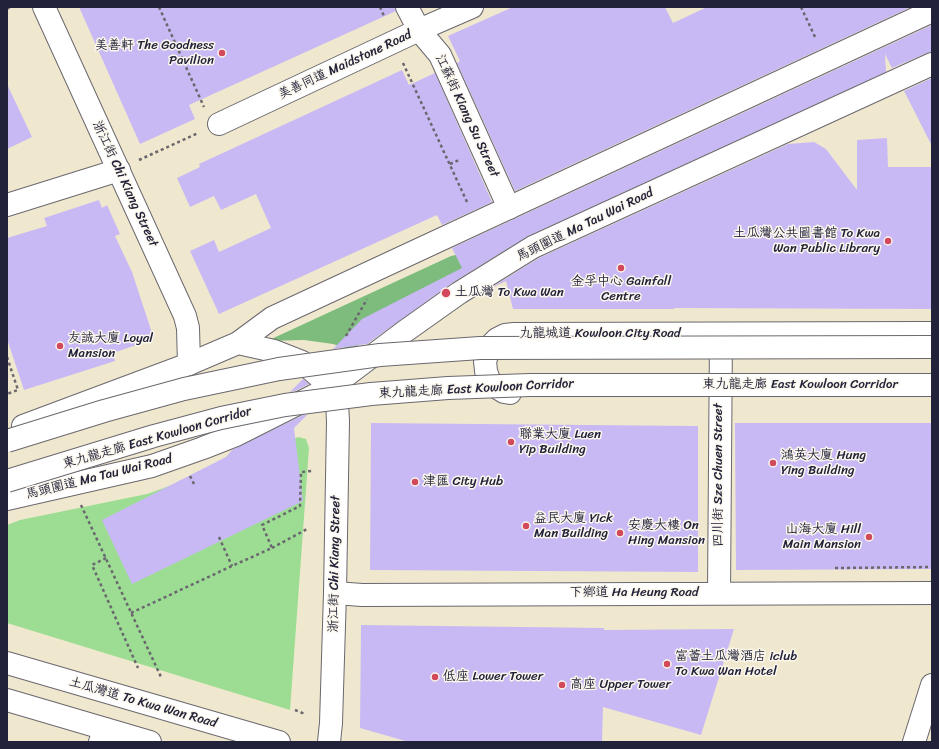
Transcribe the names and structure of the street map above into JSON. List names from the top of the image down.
{
  "streets": {
    "main road": [
      "美善同道 Maidstone Road",
      "江蘇街 Kiang Su Street",
      "浙江街 Chi Kiang Street",
      "馬頭圍道 Ma Tau Wai Road",
      "九龍城道 Kowloon City Road",
      "東九龍走廊 East Kowloon Corridor",
      "四川街 Sze Chuen Street",
      "下鄉道 Ha Heung Road",
      "土瓜灣道 To Kwa Wan Road"
    ]
  },
  "crossings": [
    ["美善同道 Maidstone Road", "江蘇街 Kiang Su Street"],
    ["浙江街 Chi Kiang Street", "馬頭圍道 Ma Tau Wai Road"],
    ["浙江街 Chi Kiang Street", "下鄉道 Ha Heung Road"],
    ["九龍城道 Kowloon City Road", "四川街 Sze Chuen Street"],
    ["四川街 Sze Chuen Street", "下鄉道 Ha Heung Road"]
  ],
  "places": [
    "美善軒 The Goodness Pavilion",
    "土瓜灣公共圖書館 To Kwa Wan Public Library",
    "金孚中心 Gainfall Centre",
    "土瓜灣 To Kwa Wan",
    "友誠大廈 Loyal Mansion",
    "聯業大廈 Luen Yip Building",
    "鴻英大廈 Hung Ying Building",
    "津匯 City Hub",
    "益民大廈 Yick Man Building",
    "安慶大樓 On Hing Mansion",
    "山海大廈 Hill Main Mansion",
    "富薈土瓜灣酒店 iclub To Kwa Wan Hotel",
    "低座 Lower Tower",
    "高座 Upper Tower"
  ]
}
